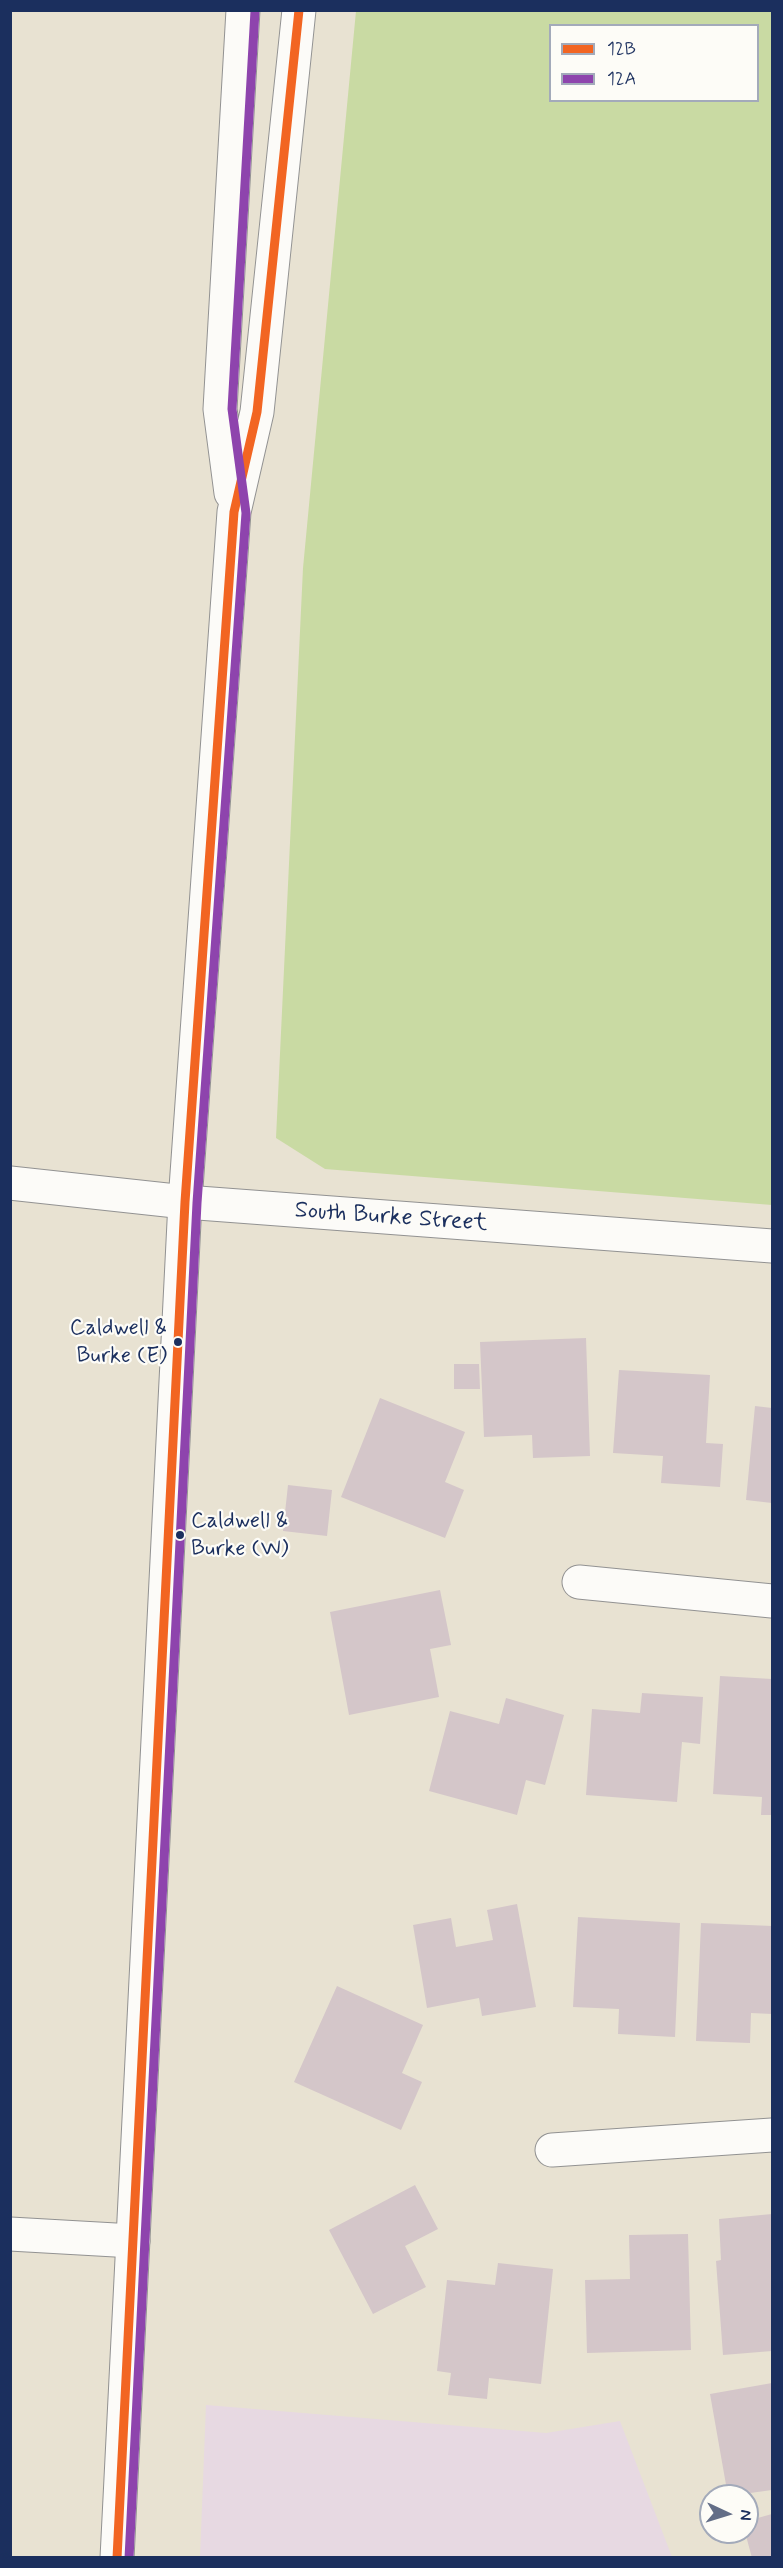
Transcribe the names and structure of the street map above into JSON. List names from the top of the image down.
{
  "streets": {
    "main road": ["South Burke Street"]
  },
  "places": ["Caldwell & Burke (E)", "Caldwell & Burke (W)"],
  "lines": ["transit line 12B", "transit line 12A"],
  "legend": ["12B", "12A"],
  "north": "right"
}
